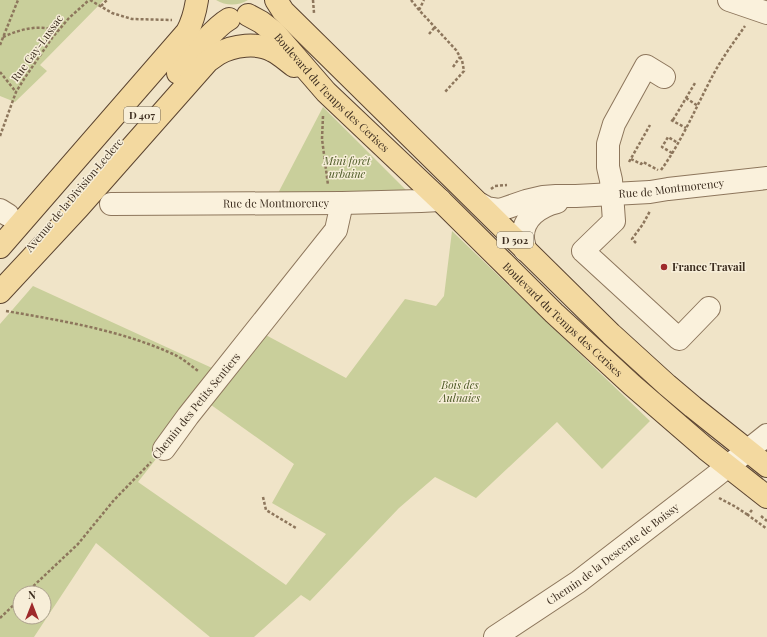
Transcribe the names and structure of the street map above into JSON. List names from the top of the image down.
{
  "streets": {
    "main road": [
      "Boulevard du Temps des Cerises",
      "D 407",
      "Avenue de la Division Leclerc",
      "D 502"
    ],
    "street": ["Rue de Montmorency", "Chemin des Petits Sentiers", "Chemin de la Descente de Boissy"],
    "path": ["Rue Gay-Lussac"]
  },
  "crossings": [
    ["Boulevard du Temps des Cerises", "D 407"],
    ["Boulevard du Temps des Cerises", "Rue de Montmorency"],
    ["Boulevard du Temps des Cerises", "Avenue de la Division Leclerc"],
    ["Boulevard du Temps des Cerises", "Chemin de la Descente de Boissy"],
    ["D 407", "Avenue de la Division Leclerc"],
    ["Rue de Montmorency", "Chemin des Petits Sentiers"]
  ],
  "parks": ["Mini forêt urbaine", "Bois des Aulnaies"],
  "places": ["France Travail"],
  "north": "top"
}
